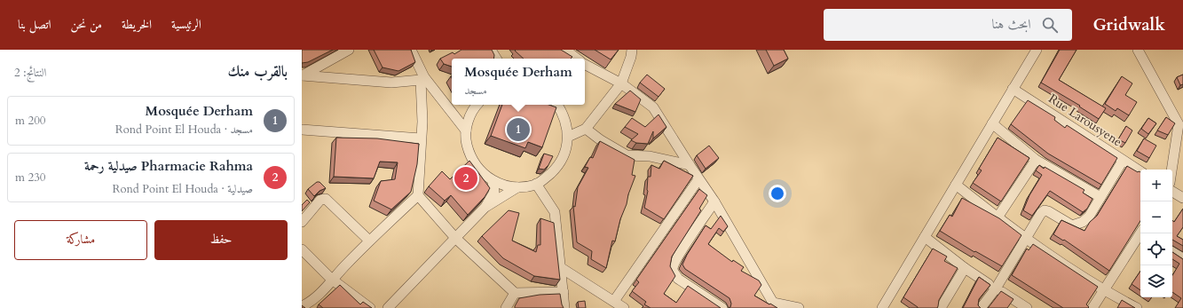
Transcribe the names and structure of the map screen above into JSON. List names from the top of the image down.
{
  "streets": {
    "street": ["Rue Larousyene"]
  },
  "page": {
    "header": "Gridwalk",
    "search": "ابحث هنا",
    "nav": [
      "الرئيسية",
      "الخريطة",
      "من نحن",
      "اتصل بنا"
    ],
    "heading": ["بالقرب منك", "النتائج: 2"],
    "popup": ["Mosquée Derham", "مسجد"],
    "list": [
      {
        "mark": "1",
        "name": "Mosquée Derham",
        "note": "مسجد · Rond Point El Houda",
        "value": "200 m"
      },
      {
        "mark": "2",
        "name": "Pharmacie Rahma صيدلية رحمة",
        "note": "صيدلية · Rond Point El Houda",
        "value": "230 m"
      }
    ],
    "pins": ["1", "2"],
    "map_buttons": ["+", "−"],
    "buttons": ["حفظ", "مشاركة"]
  }
}
